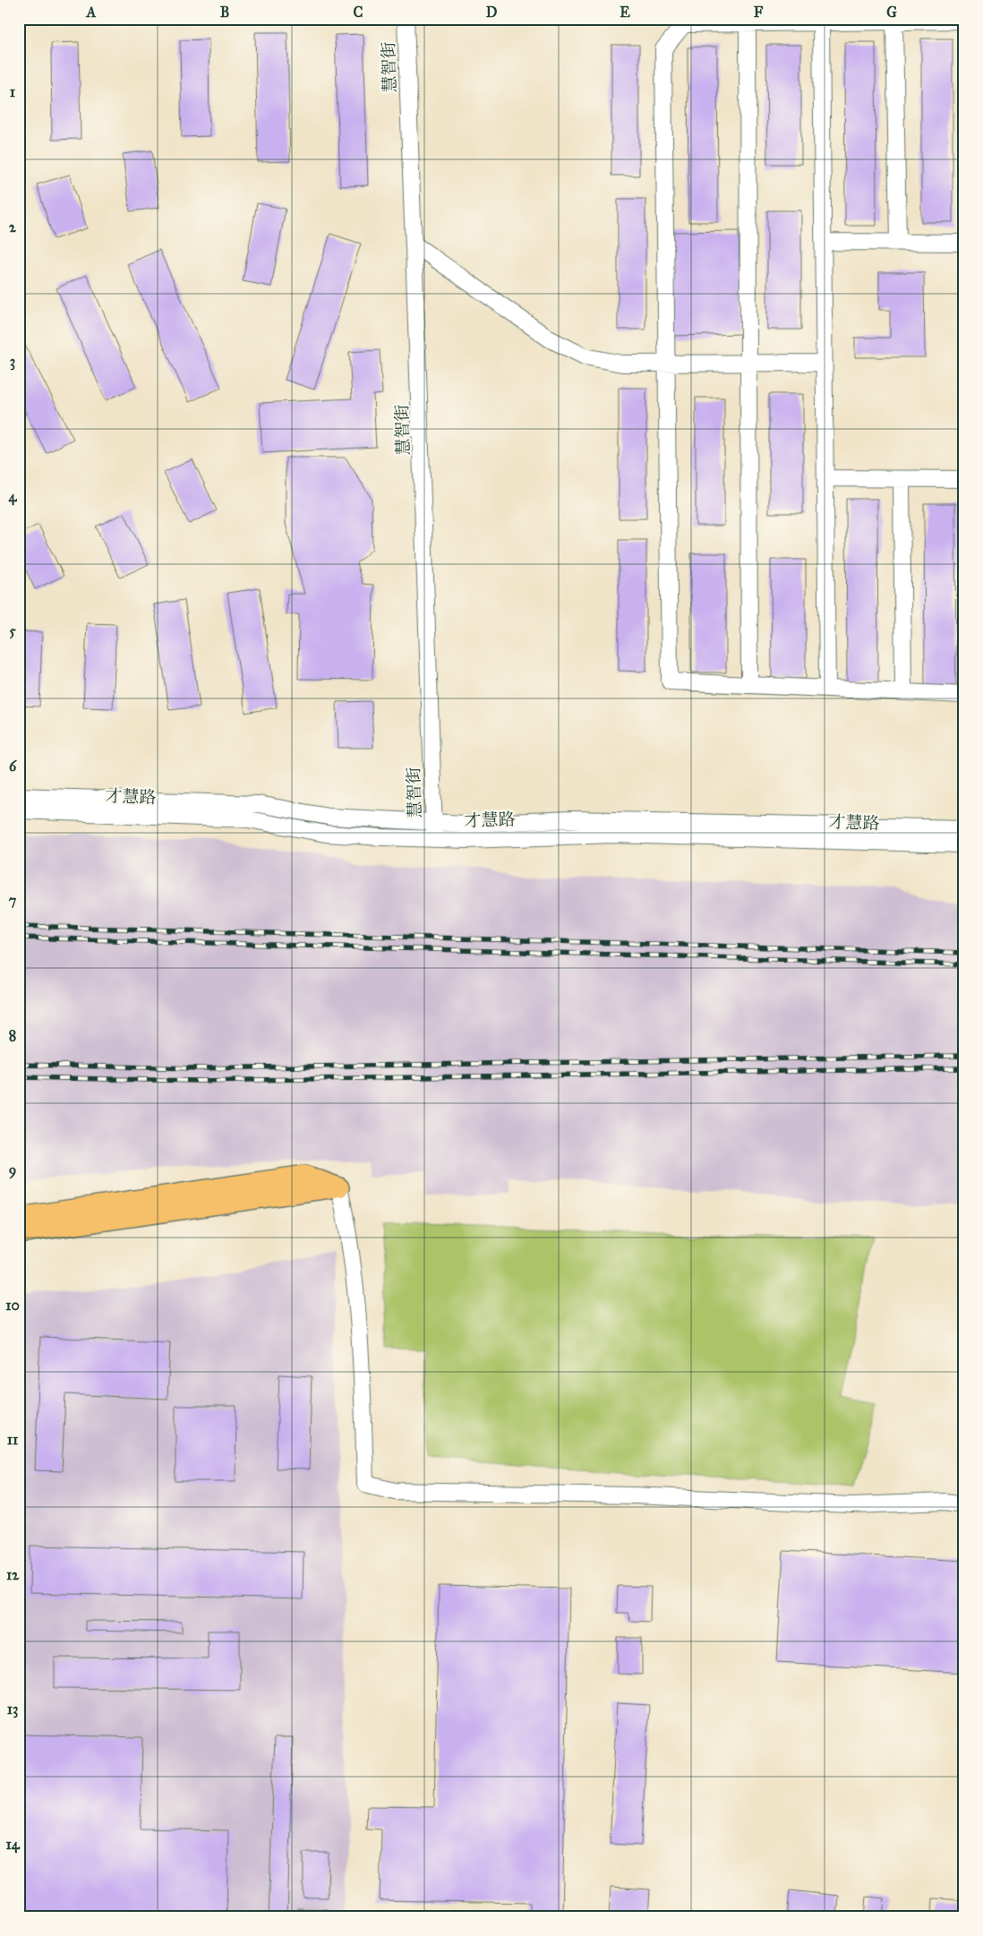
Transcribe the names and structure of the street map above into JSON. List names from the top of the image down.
{
  "streets": {
    "street": ["慧智街", "才慧路"]
  },
  "crossings": [
    ["慧智街", "才慧路"]
  ],
  "grid": {
    "columns": [
      "A",
      "B",
      "C",
      "D",
      "E",
      "F",
      "G"
    ],
    "rows": [
      "1",
      "2",
      "3",
      "4",
      "5",
      "6",
      "7",
      "8",
      "9",
      "10",
      "11",
      "12",
      "13",
      "14"
    ]
  }
}
